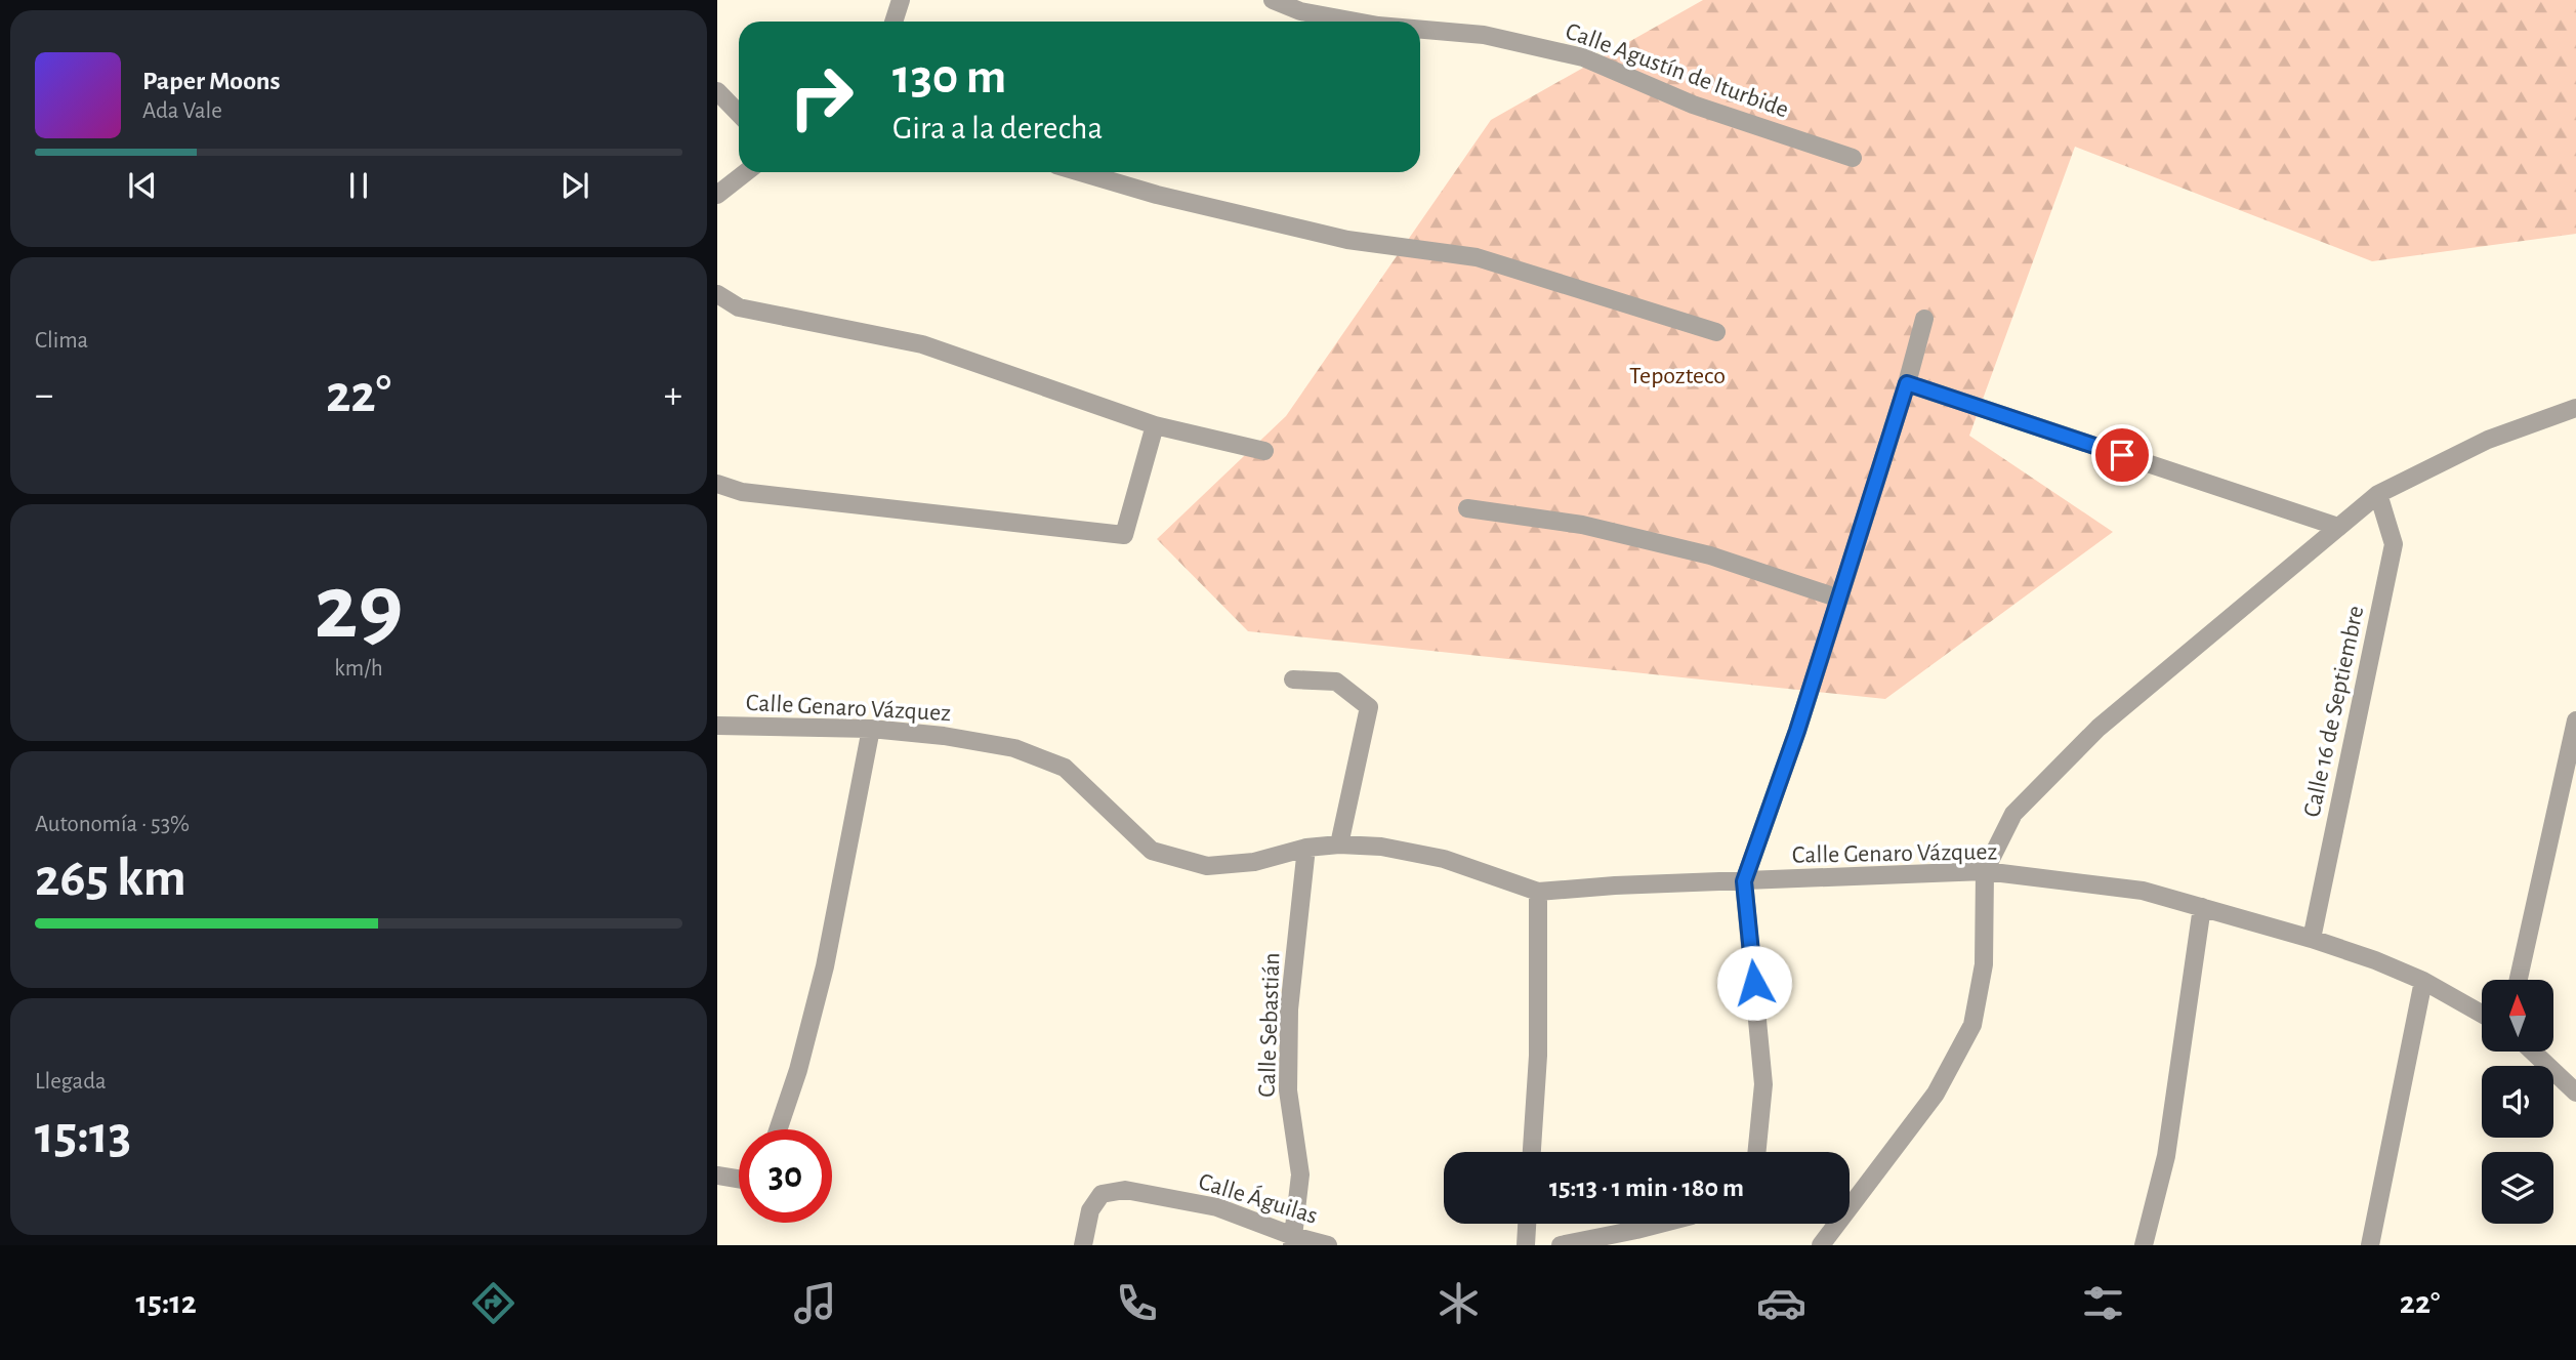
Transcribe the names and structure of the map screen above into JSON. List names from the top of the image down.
{
  "streets": {
    "street": [
      "Calle Agustín de Iturbide",
      "Calle Genaro Vázquez",
      "Calle 16 de Septiembre",
      "Calle Sebastián",
      "Calle Águilas"
    ]
  },
  "crossings": [
    ["Calle Genaro Vázquez", "Calle 16 de Septiembre"],
    ["Calle Genaro Vázquez", "Calle Sebastián"],
    ["Calle Sebastián", "Calle Águilas"]
  ],
  "parks": ["Tepozteco"],
  "north": "top",
  "page": {
    "turn": ["130 m", "Gira a la derecha"],
    "song": ["Paper Moons", "Ada Vale"],
    "tile": [
      "Clima",
      ["29", "km/h"],
      ["Autonomía · 53%", "265 km"],
      ["Llegada", "15:13"]
    ],
    "heat": ["−", "22°", "+"],
    "limit": "30",
    "trip": "15:13 · 1 min · 180 m",
    "tabs": ["15:12", "22°"]
  }
}
